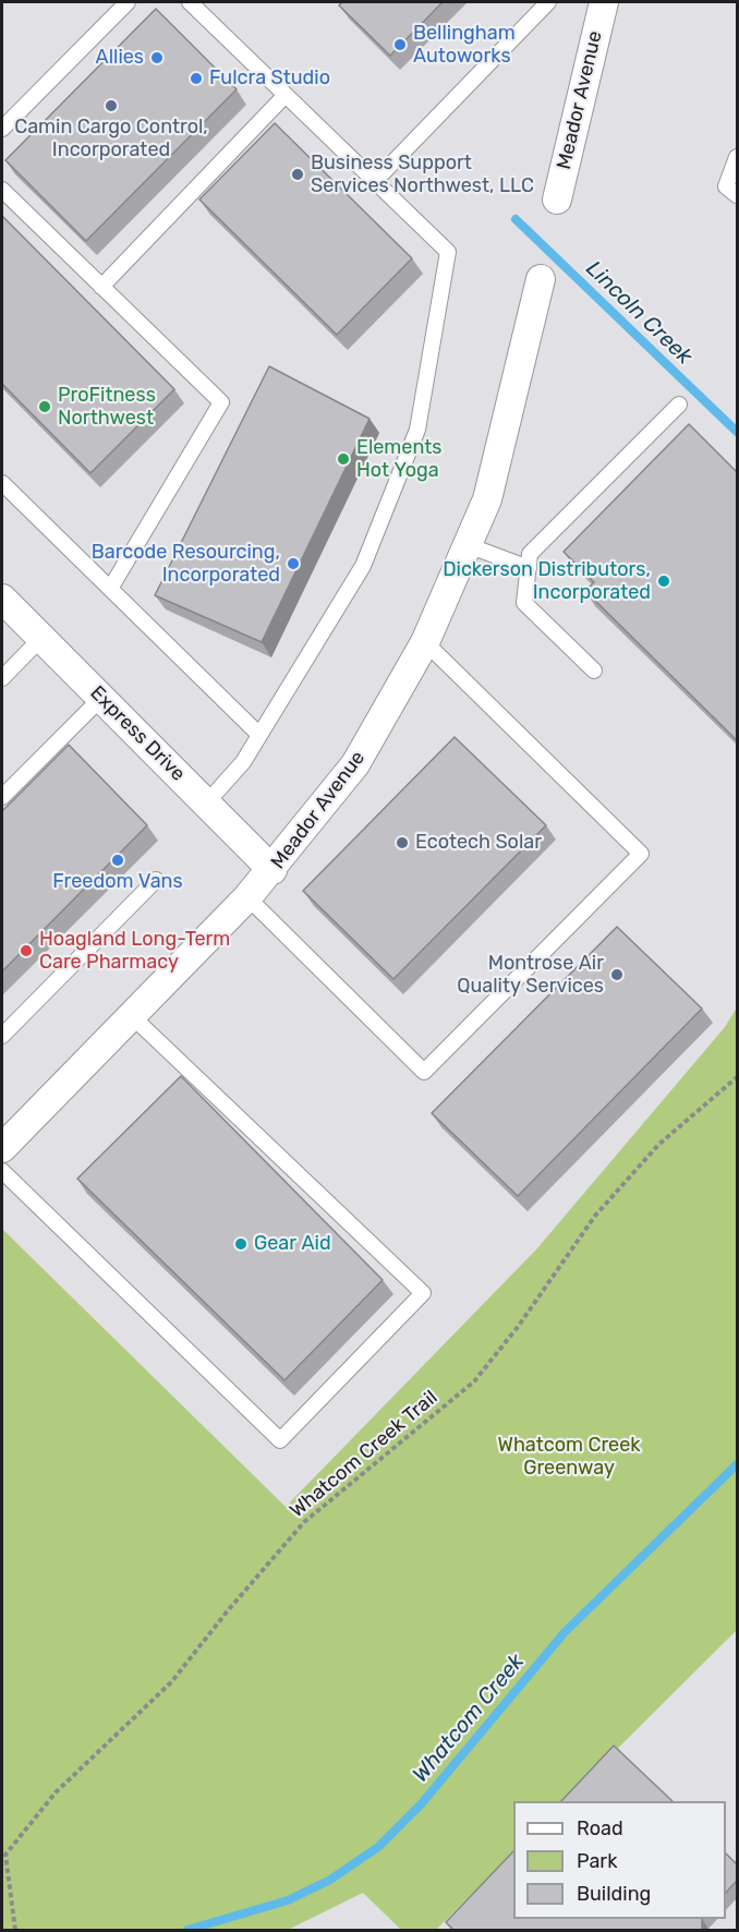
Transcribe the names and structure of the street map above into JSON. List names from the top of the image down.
{
  "streets": {
    "street": ["Meador Avenue", "Express Drive"],
    "path": ["Whatcom Creek Trail"]
  },
  "crossings": [
    ["Meador Avenue", "Express Drive"]
  ],
  "water": ["Lincoln Creek", "Whatcom Creek"],
  "parks": ["Whatcom Creek Greenway"],
  "places": [
    "Bellingham Autoworks",
    "Allies",
    "Fulcra Studio",
    "Camin Cargo Control, Incorporated",
    "Business Support Services Northwest, LLC",
    "ProFitness Northwest",
    "Elements Hot Yoga",
    "Barcode Resourcing, Incorporated",
    "Dickerson Distributors, Incorporated",
    "Ecotech Solar",
    "Freedom Vans",
    "Hoagland Long-Term Care Pharmacy",
    "Montrose Air Quality Services",
    "Gear Aid"
  ],
  "legend": ["Road", "Park", "Building"]
}
